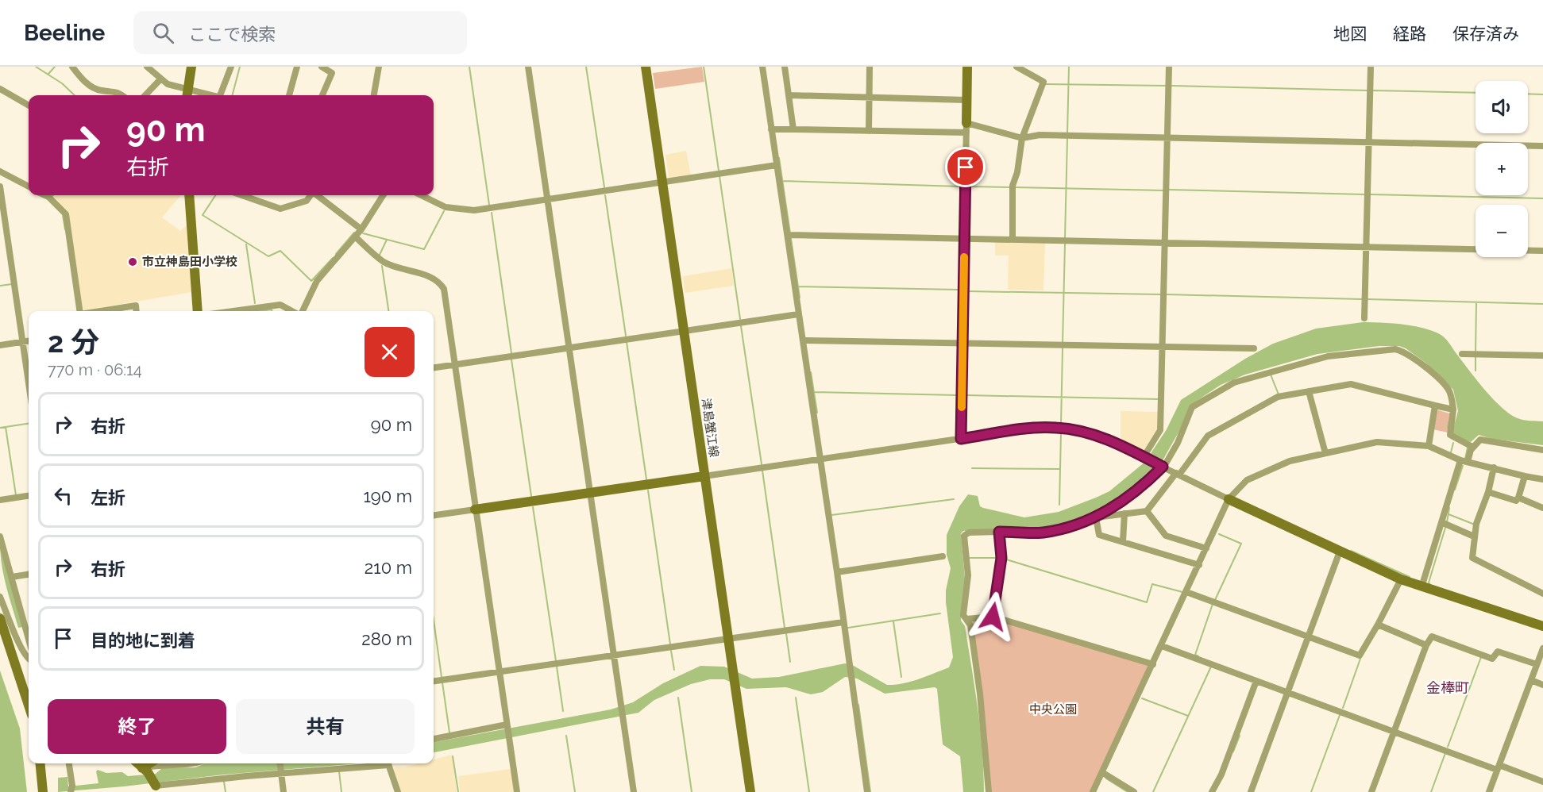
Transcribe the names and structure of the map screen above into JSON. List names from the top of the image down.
{
  "streets": {
    "main road": ["津島蟹江線"]
  },
  "districts": ["金棒町"],
  "parks": ["中央公園"],
  "places": ["市立神島田小学校"],
  "page": {
    "header": "Beeline",
    "search": "ここで検索",
    "nav": ["地図", "経路", "保存済み"],
    "map_buttons": ["+", "−"],
    "turn": ["90 m", "右折"],
    "heading": ["2 分", "770 m · 06:14"],
    "list": [
      {
        "name": "右折",
        "value": "90 m"
      },
      {
        "name": "左折",
        "value": "190 m"
      },
      {
        "name": "右折",
        "value": "210 m"
      },
      {
        "name": "目的地に到着",
        "value": "280 m"
      }
    ],
    "buttons": ["終了", "共有"]
  }
}
